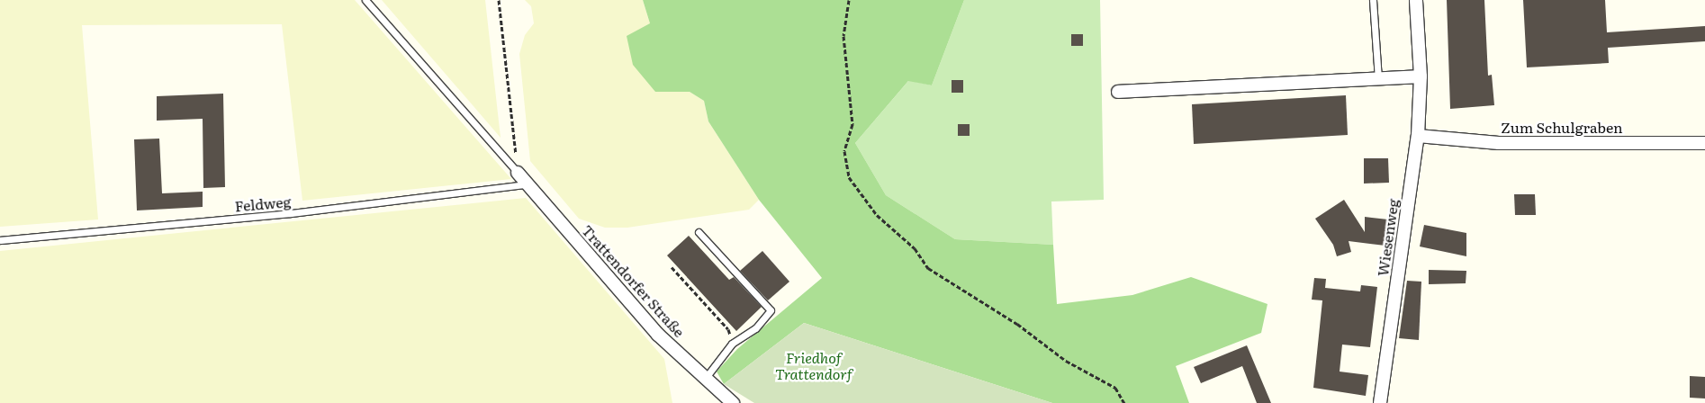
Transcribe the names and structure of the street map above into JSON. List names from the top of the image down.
{
  "streets": {
    "street": ["Zum Schulgraben", "Wiesenweg", "Trattendorfer Straße"],
    "lane": ["Feldweg"]
  },
  "crossings": [
    ["Zum Schulgraben", "Wiesenweg"],
    ["Feldweg", "Trattendorfer Straße"]
  ],
  "parks": ["Friedhof Trattendorf"]
}
